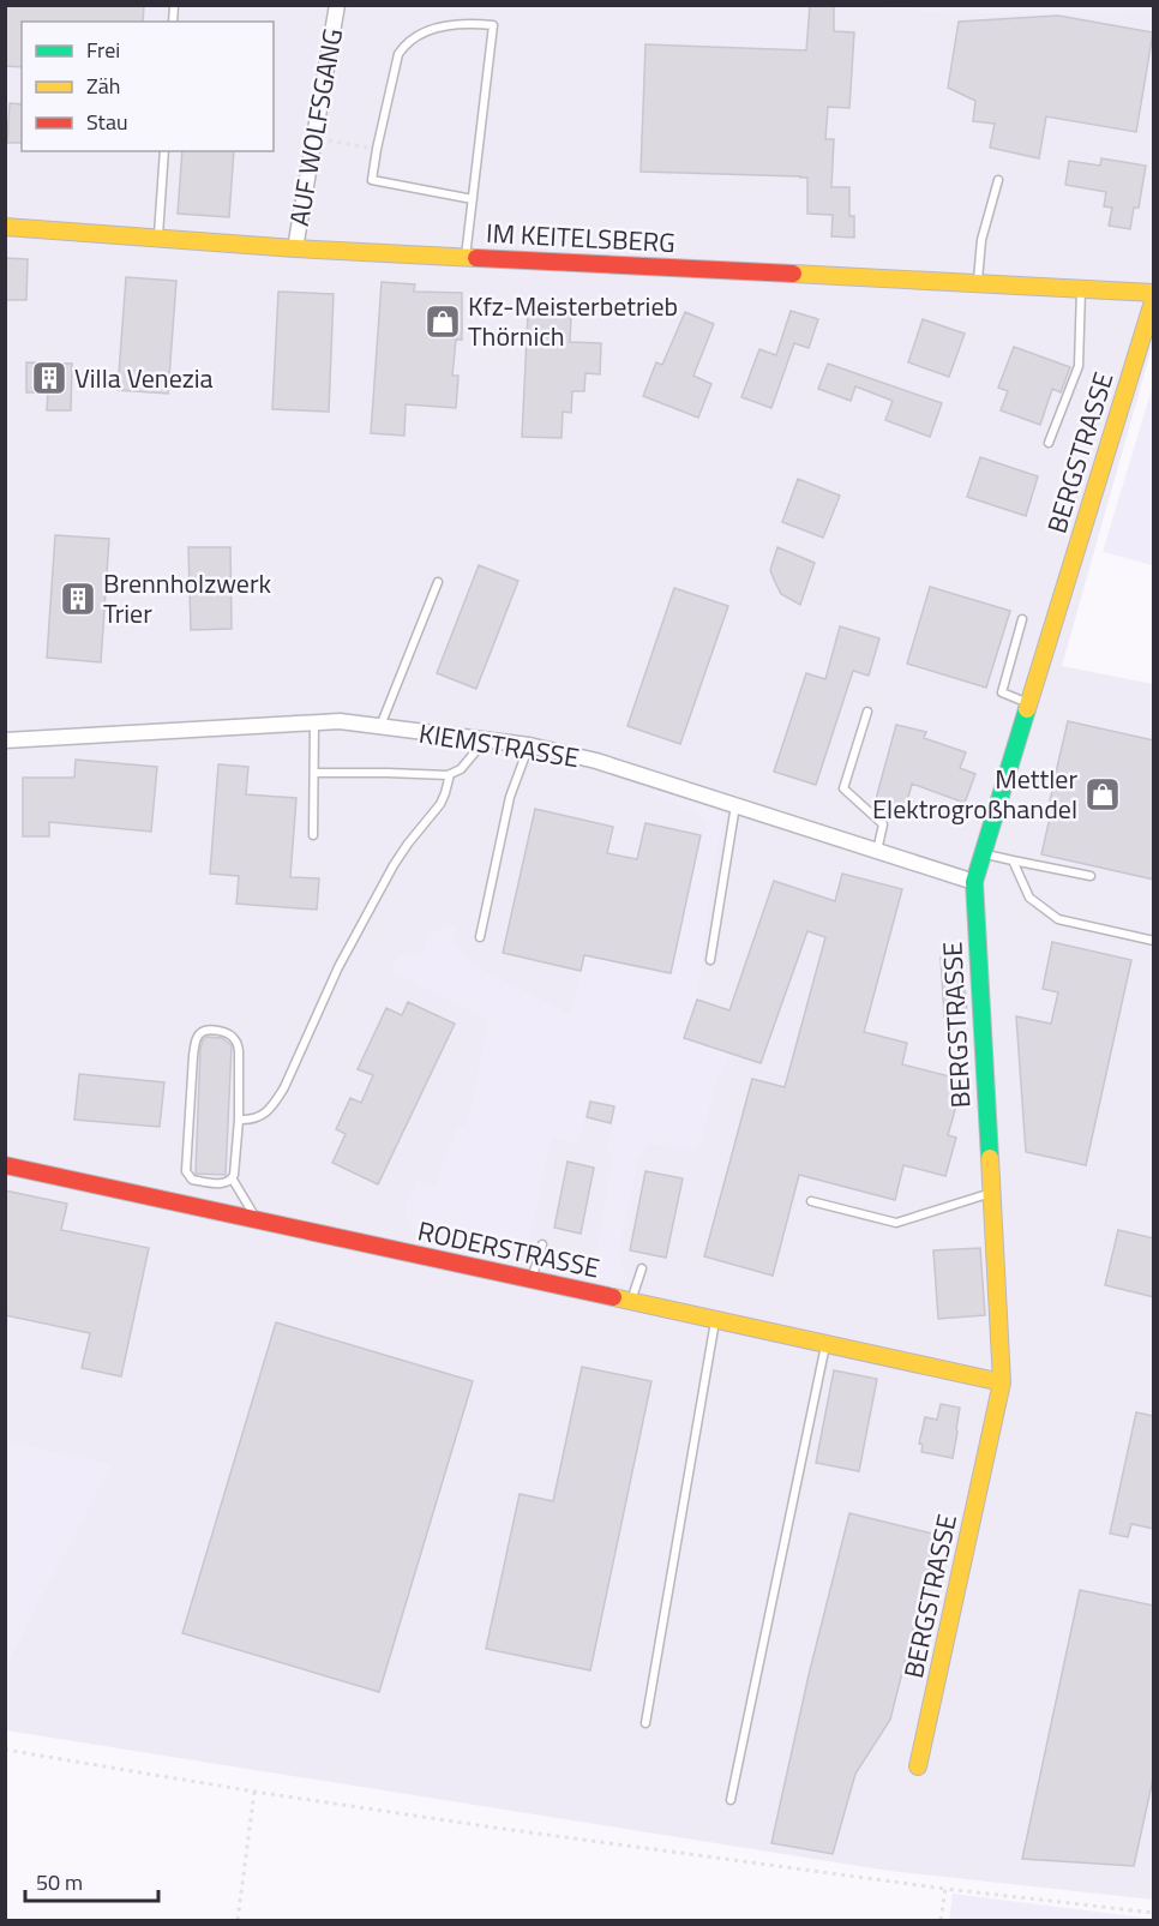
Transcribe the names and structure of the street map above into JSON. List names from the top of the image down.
{
  "streets": {
    "street": [
      "AUF WOLFSGANG",
      "IM KEITELSBERG",
      "BERGSTRASSE",
      "KIEMSTRASSE",
      "RODERSTRASSE"
    ]
  },
  "crossings": [
    ["AUF WOLFSGANG", "IM KEITELSBERG"],
    ["IM KEITELSBERG", "BERGSTRASSE"],
    ["BERGSTRASSE", "KIEMSTRASSE"],
    ["BERGSTRASSE", "RODERSTRASSE"]
  ],
  "places": {
    "shop": ["Kfz-Meisterbetrieb Thörnich", "Mettler Elektrogroßhandel"],
    "building": ["Villa Venezia", "Brennholzwerk Trier"]
  },
  "legend": ["Frei", "Zäh", "Stau"],
  "scale_bar": "50 m"
}
